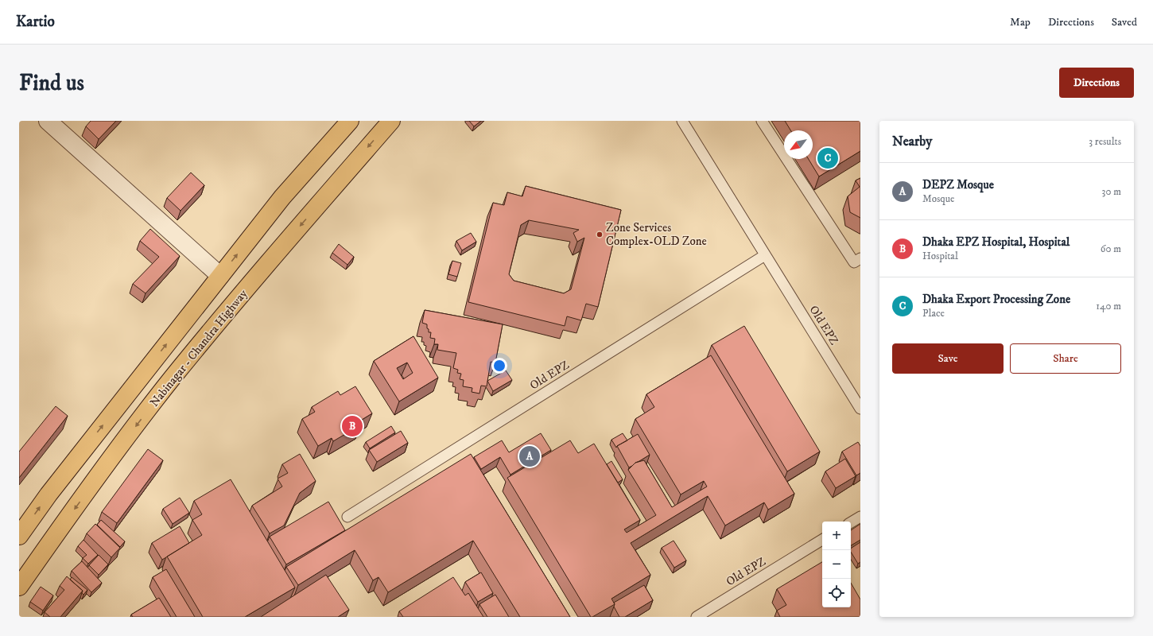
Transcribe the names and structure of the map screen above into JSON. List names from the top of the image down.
{
  "streets": {
    "highway": ["Nabinagar - Chandra Highway"],
    "lane": ["Old EPZ"]
  },
  "places": ["Zone Services Complex-OLD Zone"],
  "north": "bottom left",
  "page": {
    "header": "Kartio",
    "nav": ["Map", "Directions", "Saved"],
    "buttons": [
      "Directions",
      ["Save", "Share"]
    ],
    "title": "Find us",
    "heading": ["Nearby", "3 results"],
    "pins": ["C", "B", "A"],
    "list": [
      {
        "mark": "A",
        "name": "DEPZ Mosque",
        "note": "Mosque",
        "value": "30 m"
      },
      {
        "mark": "B",
        "name": "Dhaka EPZ Hospital, Hospital",
        "note": "Hospital",
        "value": "60 m"
      },
      {
        "mark": "C",
        "name": "Dhaka Export Processing Zone",
        "note": "Place",
        "value": "140 m"
      }
    ],
    "map_buttons": ["+", "−"]
  }
}
